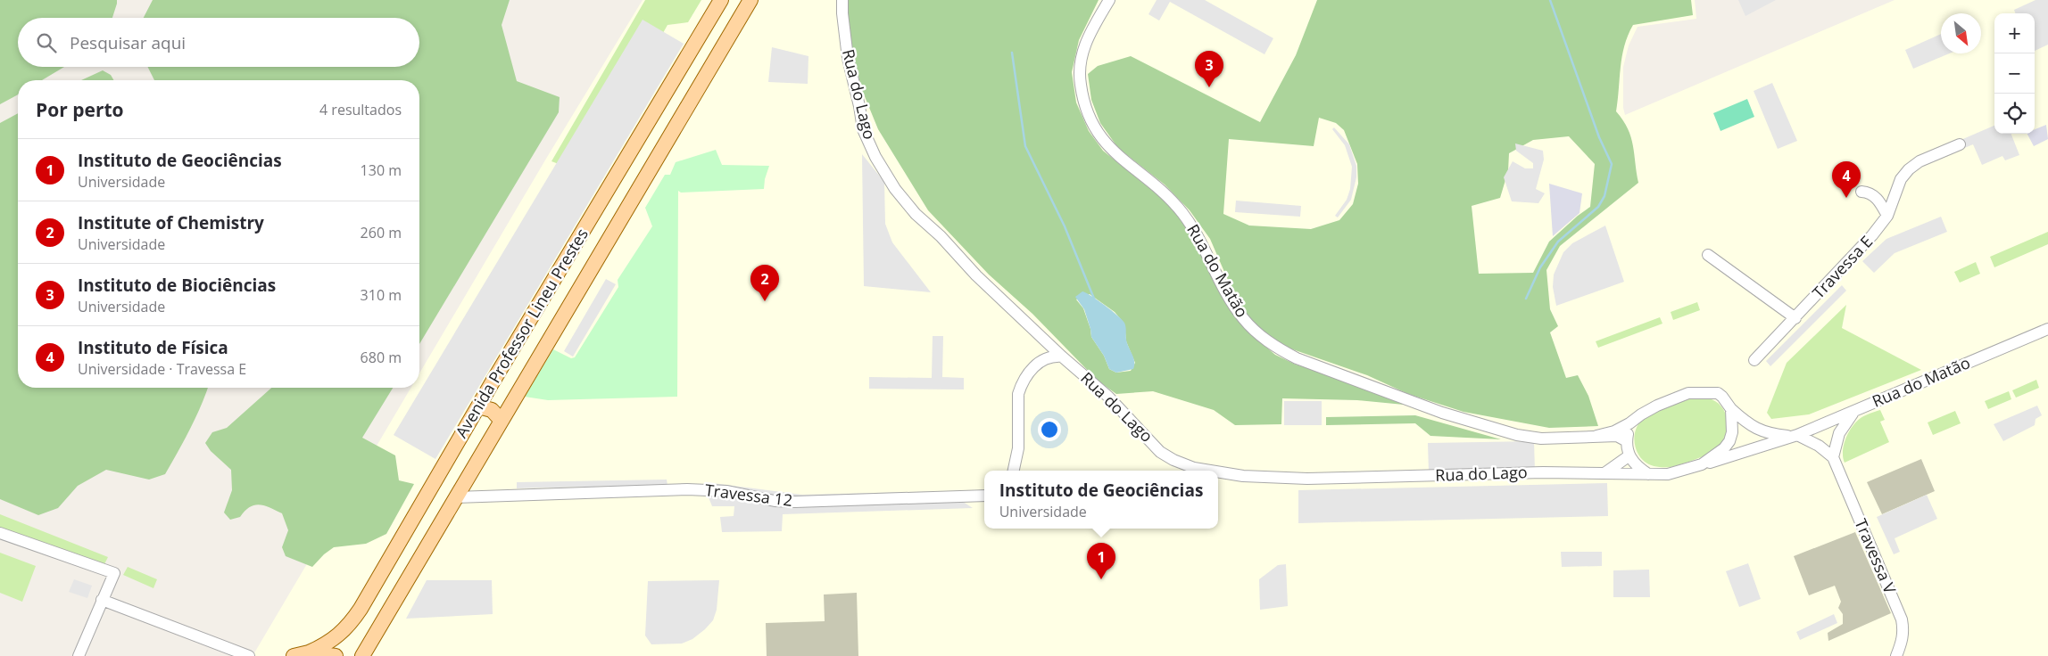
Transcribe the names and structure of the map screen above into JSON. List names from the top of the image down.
{
  "streets": {
    "main road": ["Avenida Professor Lineu Prestes"],
    "street": [
      "Rua do Lago",
      "Travessa E",
      "Rua do Matão",
      "Travessa 12",
      "Travessa V"
    ]
  },
  "crossings": [
    ["Rua do Lago", "Rua do Matão"],
    ["Avenida Professor Lineu Prestes", "Travessa 12"]
  ],
  "north": "bottom right",
  "page": {
    "map_buttons": ["+", "−"],
    "search": "Pesquisar aqui",
    "pins": [
      "3",
      "4",
      "2",
      "1"
    ],
    "heading": ["Por perto", "4 resultados"],
    "list": [
      {
        "mark": "1",
        "name": "Instituto de Geociências",
        "note": "Universidade",
        "value": "130 m"
      },
      {
        "mark": "2",
        "name": "Institute of Chemistry",
        "note": "Universidade",
        "value": "260 m"
      },
      {
        "mark": "3",
        "name": "Instituto de Biociências",
        "note": "Universidade",
        "value": "310 m"
      },
      {
        "mark": "4",
        "name": "Instituto de Física",
        "note": "Universidade · Travessa E",
        "value": "680 m"
      }
    ],
    "popup": ["Instituto de Geociências", "Universidade"]
  }
}
